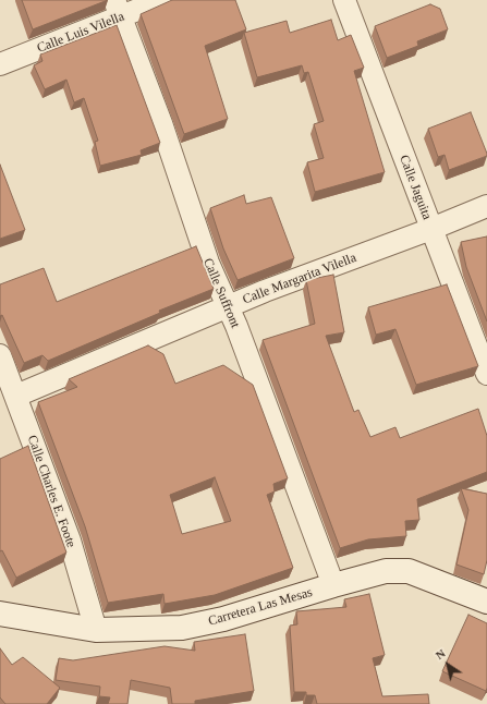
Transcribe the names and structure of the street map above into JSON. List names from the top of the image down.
{
  "streets": {
    "street": [
      "Calle Luis Vilella",
      "Calle Jaguita",
      "Calle Margarita Vilella",
      "Calle Suffront",
      "Calle Charles E. Foote",
      "Carretera Las Mesas"
    ]
  },
  "crossings": [
    ["Calle Luis Vilella", "Calle Suffront"],
    ["Calle Jaguita", "Calle Margarita Vilella"],
    ["Calle Margarita Vilella", "Calle Suffront"],
    ["Calle Margarita Vilella", "Calle Charles E. Foote"],
    ["Calle Suffront", "Carretera Las Mesas"],
    ["Calle Charles E. Foote", "Carretera Las Mesas"]
  ],
  "north": "top left"
}
